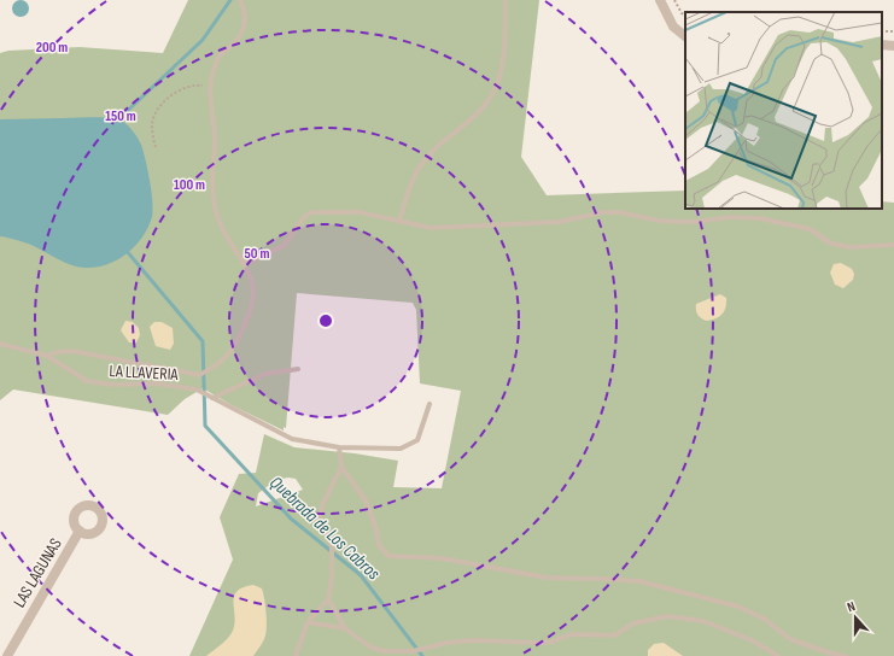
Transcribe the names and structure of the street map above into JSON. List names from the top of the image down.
{
  "streets": {
    "street": ["LAS LAGUNAS"],
    "lane": ["LA LLAVERIA"]
  },
  "water": ["Quebrada de Los Cabros"],
  "north": "top",
  "rings": [
    "200 m",
    "150 m",
    "100 m",
    "50 m"
  ]
}
